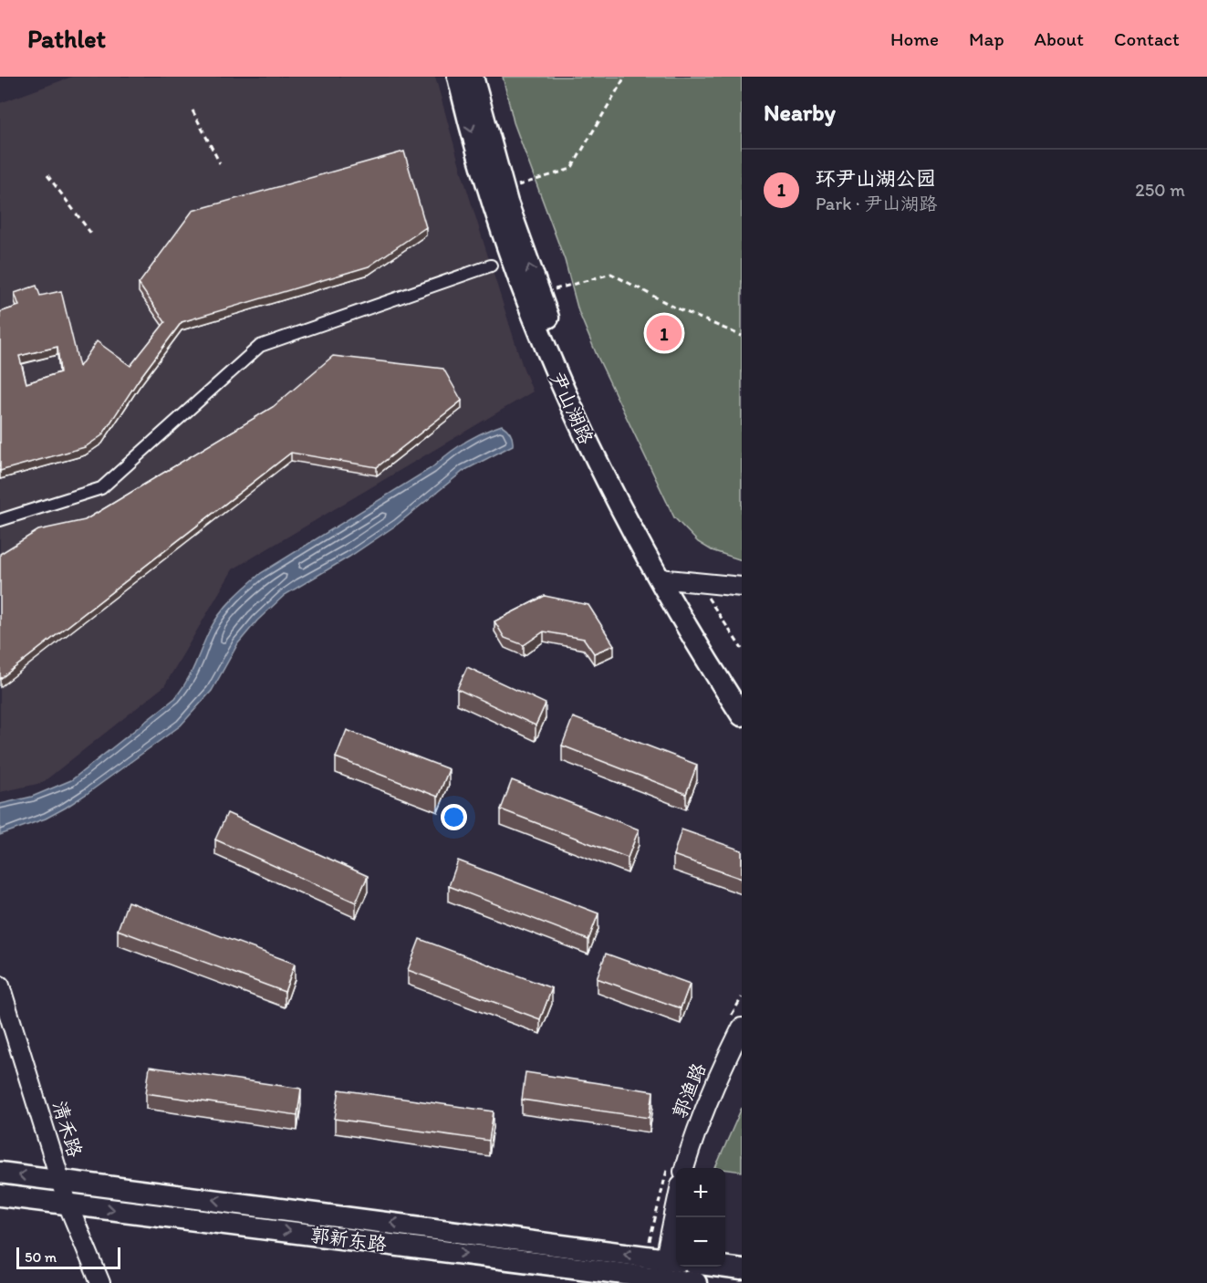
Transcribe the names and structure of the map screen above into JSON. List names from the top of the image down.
{
  "streets": {
    "main road": ["尹山湖路", "郭新东路"],
    "street": ["郭渔路", "清禾路"]
  },
  "crossings": [
    ["清禾路", "郭新东路"]
  ],
  "scale_bar": "50 m",
  "page": {
    "header": "Pathlet",
    "nav": [
      "Home",
      "Map",
      "About",
      "Contact"
    ],
    "heading": "Nearby",
    "list": [
      {
        "mark": "1",
        "name": "环尹山湖公园",
        "note": "Park · 尹山湖路",
        "value": "250 m"
      }
    ],
    "pins": "1",
    "map_buttons": ["+", "−"],
    "scale": "50 m"
  }
}
